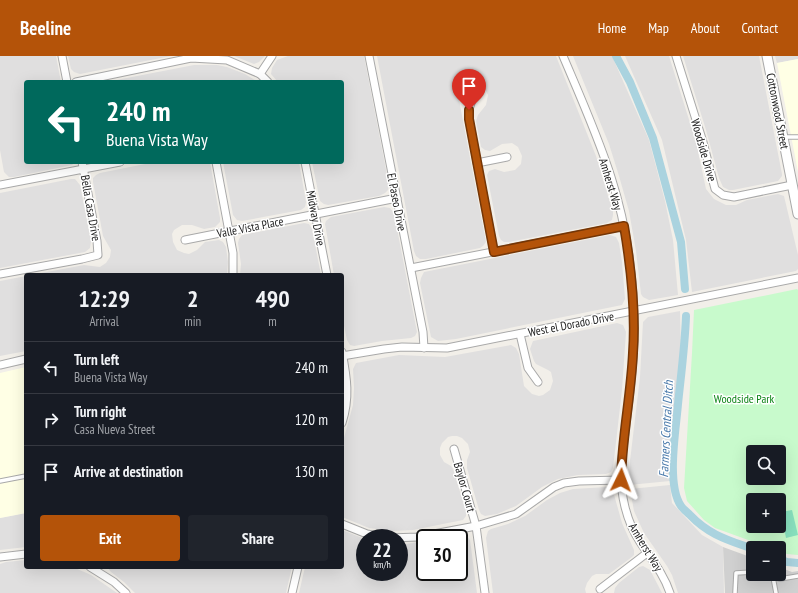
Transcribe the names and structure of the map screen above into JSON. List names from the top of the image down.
{
  "streets": {
    "street": [
      "Cottonwood Street",
      "Woodside Drive",
      "Amherst Way",
      "El Paseo Drive",
      "Bella Casa Drive",
      "Midway Drive",
      "Valle Vista Place",
      "West el Dorado Drive",
      "Baylor Court"
    ]
  },
  "crossings": [
    ["Cottonwood Street", "Woodside Drive"],
    ["Amherst Way", "West el Dorado Drive"],
    ["El Paseo Drive", "Valle Vista Place"],
    ["El Paseo Drive", "West el Dorado Drive"],
    ["Midway Drive", "Valle Vista Place"]
  ],
  "water": ["Farmers Central Ditch"],
  "parks": ["Woodside Park"],
  "page": {
    "header": "Beeline",
    "nav": [
      "Home",
      "Map",
      "About",
      "Contact"
    ],
    "turn": ["240 m", "Buena Vista Way"],
    "eta": [
      "12:29",
      "Arrival",
      "2",
      "min",
      "490",
      "m"
    ],
    "list": [
      {
        "name": "Turn left",
        "note": "Buena Vista Way",
        "value": "240 m"
      },
      {
        "name": "Turn right",
        "note": "Casa Nueva Street",
        "value": "120 m"
      },
      {
        "name": "Arrive at destination",
        "value": "130 m"
      }
    ],
    "map_buttons": ["+", "−"],
    "buttons": ["Exit", "Share"],
    "speed": "22 km/h",
    "limit": "30"
  }
}
